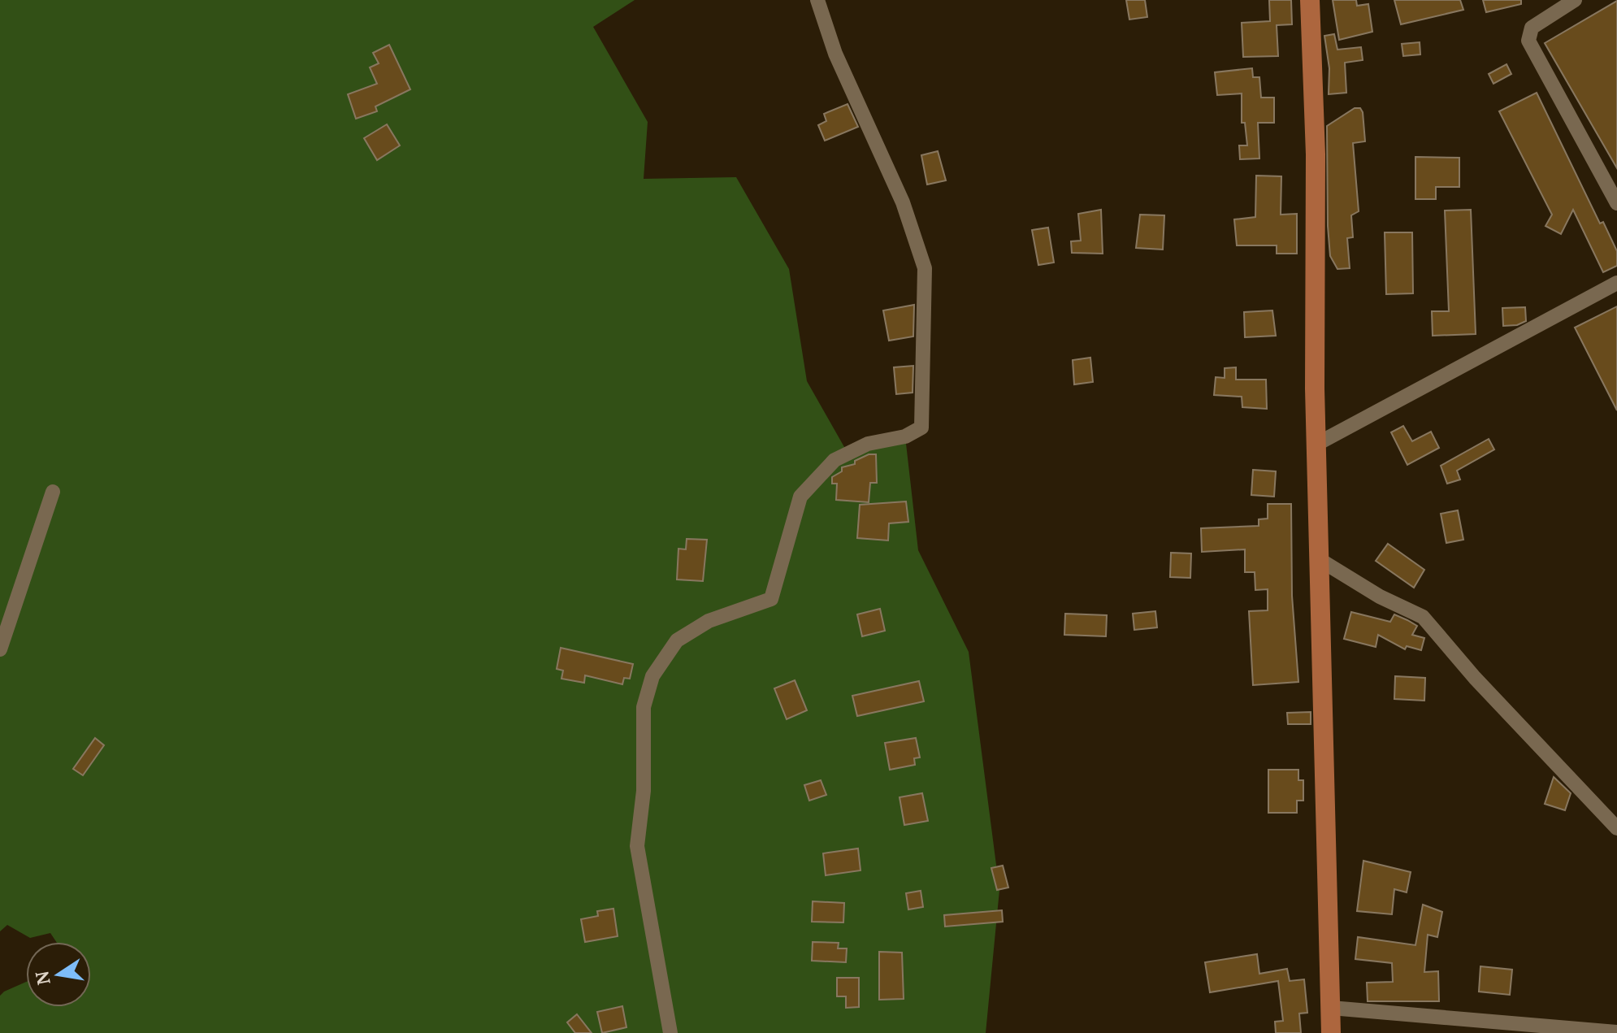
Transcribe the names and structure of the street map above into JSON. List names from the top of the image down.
{
  "north": "left"
}
